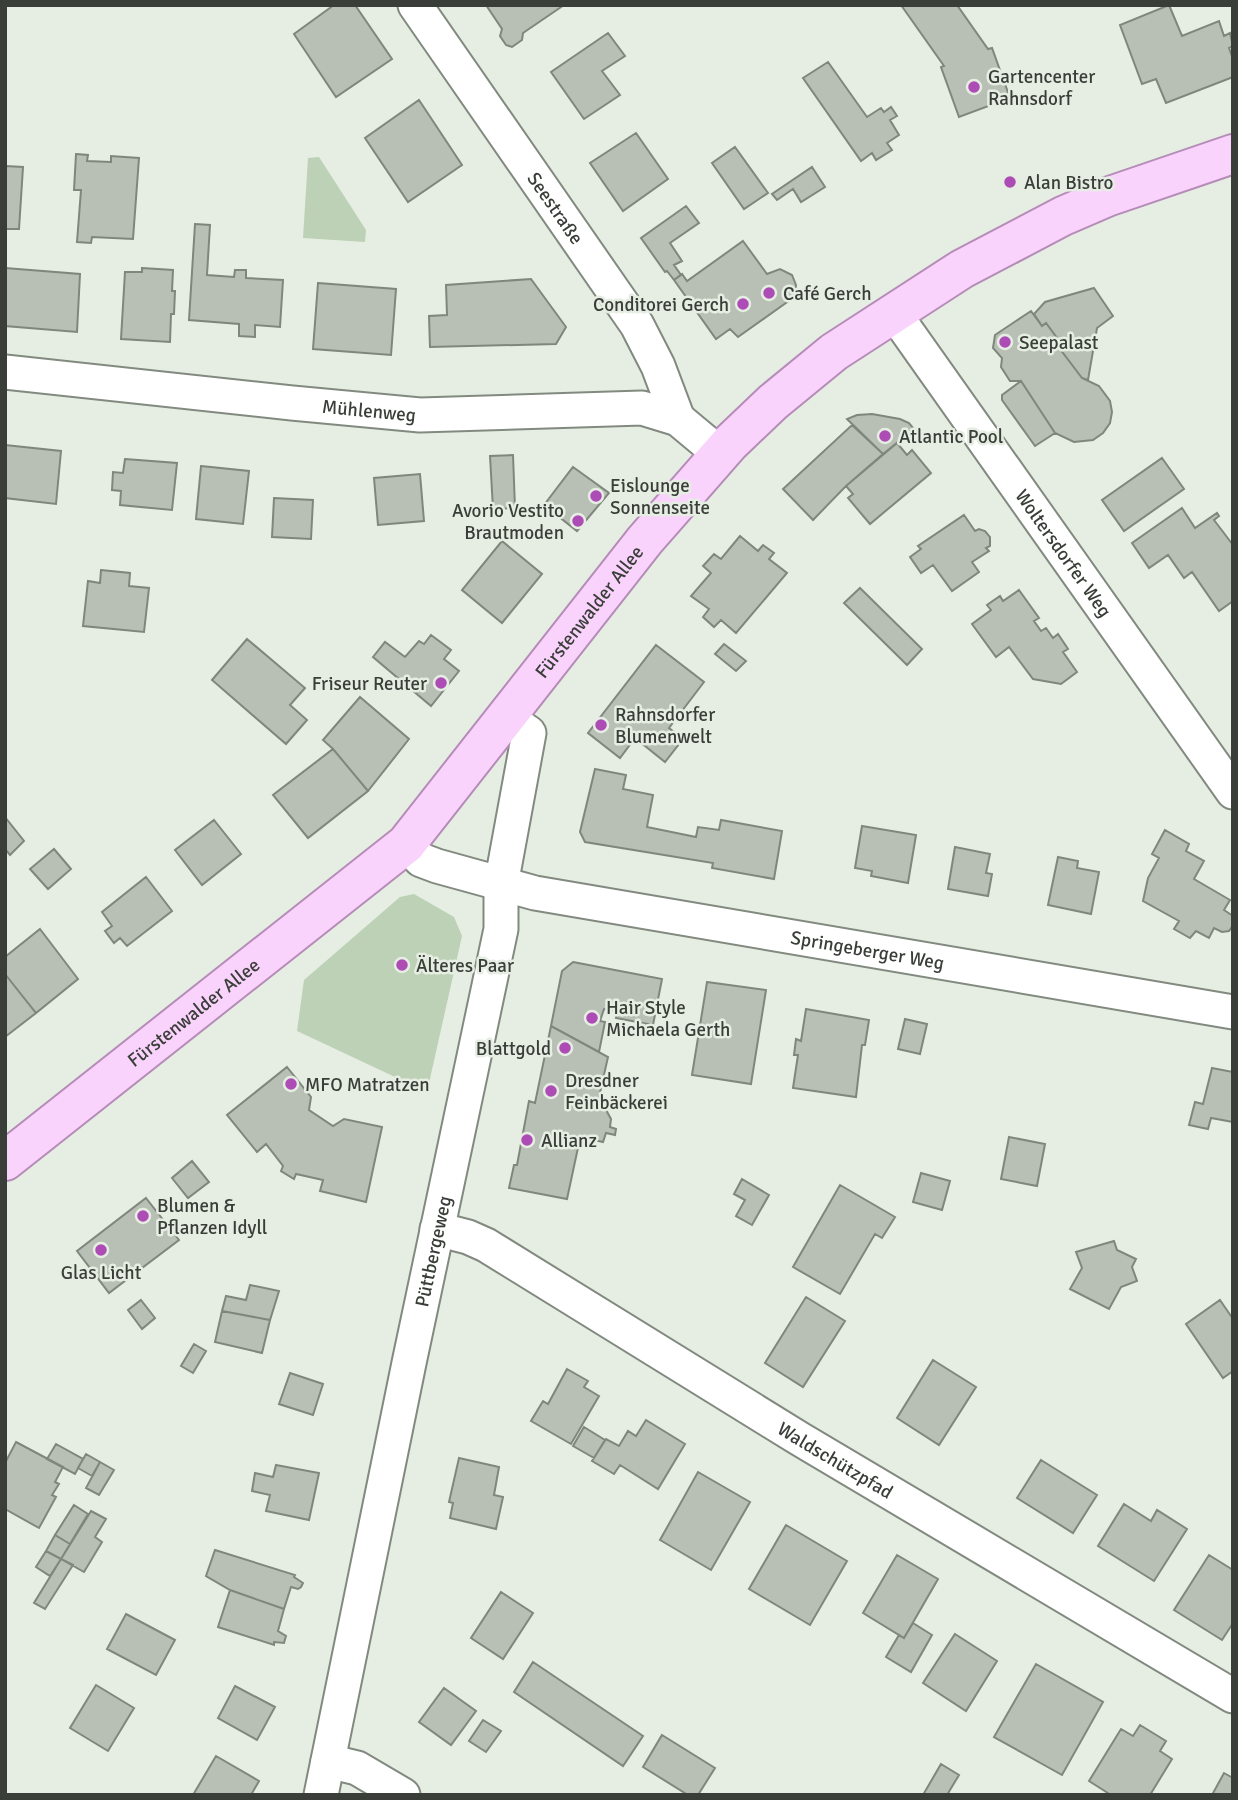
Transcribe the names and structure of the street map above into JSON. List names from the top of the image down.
{
  "streets": {
    "main road": ["Fürstenwalder Allee"],
    "street": [
      "Seestraße",
      "Mühlenweg",
      "Woltersdorfer Weg",
      "Springeberger Weg",
      "Püttbergeweg",
      "Waldschützpfad"
    ]
  },
  "crossings": [
    ["Seestraße", "Mühlenweg"],
    ["Mühlenweg", "Fürstenwalder Allee"],
    ["Woltersdorfer Weg", "Fürstenwalder Allee"],
    ["Fürstenwalder Allee", "Springeberger Weg"],
    ["Fürstenwalder Allee", "Püttbergeweg"],
    ["Springeberger Weg", "Püttbergeweg"],
    ["Püttbergeweg", "Waldschützpfad"]
  ],
  "places": [
    "Gartencenter Rahnsdorf",
    "Alan Bistro",
    "Café Gerch",
    "Conditorei Gerch",
    "Seepalast",
    "Atlantic Pool",
    "Eislounge Sonnenseite",
    "Avorio Vestito Brautmoden",
    "Friseur Reuter",
    "Rahnsdorfer Blumenwelt",
    "Älteres Paar",
    "Hair Style Michaela Gerth",
    "Blattgold",
    "MFO Matratzen",
    "Dresdner Feinbäckerei",
    "Allianz",
    "Blumen & Pflanzen Idyll",
    "Glas Licht"
  ]
}
